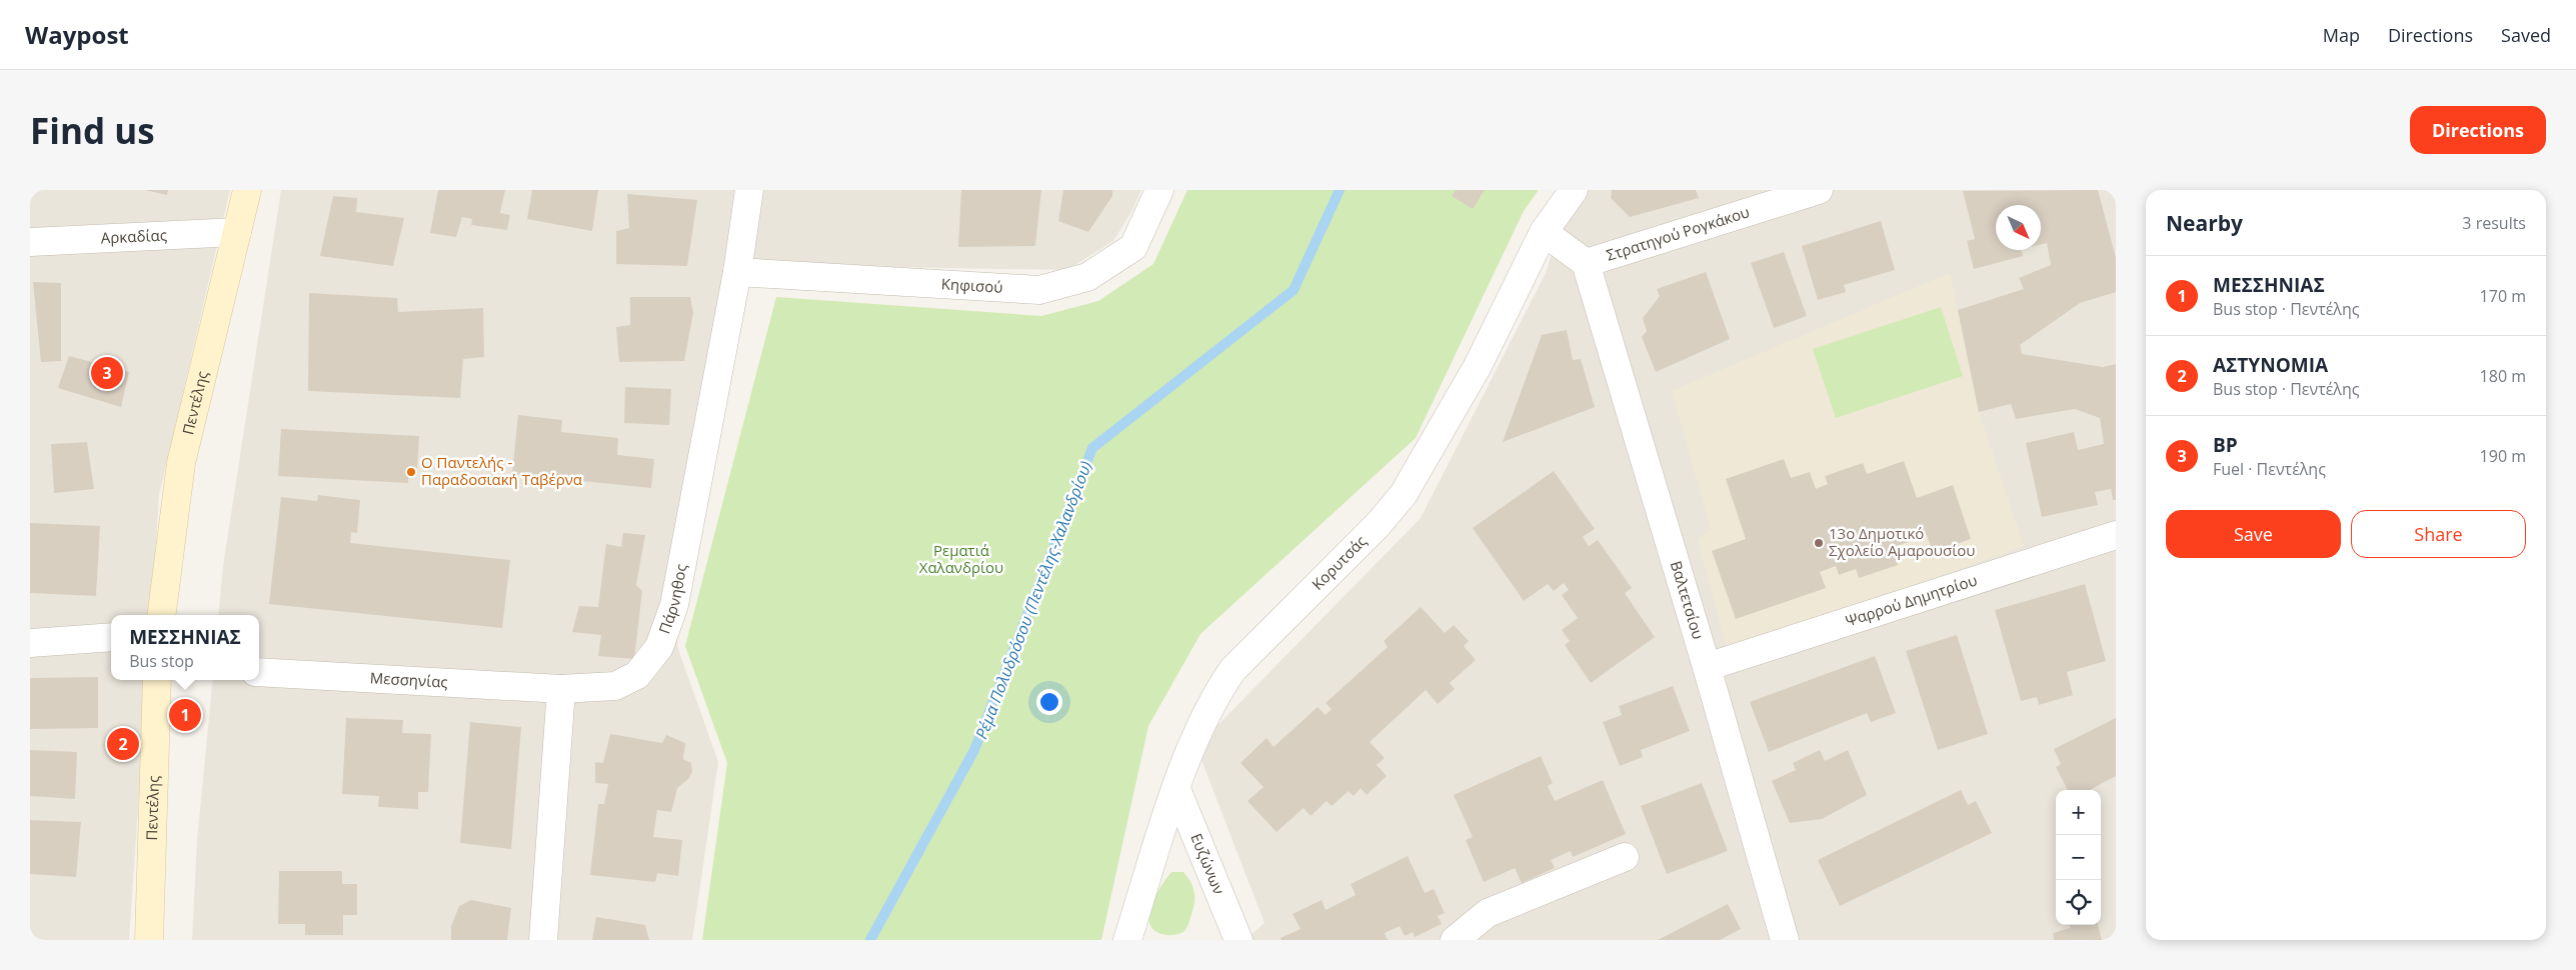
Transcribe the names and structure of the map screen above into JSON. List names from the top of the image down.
{
  "streets": {
    "main road": ["Πεντέλης"],
    "street": [
      "Στρατηγού Ρογκάκου",
      "Αρκαδίας",
      "Κηφισού",
      "Κορυτσάς",
      "Πάρνηθος",
      "Βαλτετσίου",
      "Ψαρρού Δημητρίου",
      "Μεσσηνίας",
      "Ευζώνων"
    ]
  },
  "crossings": [
    ["Στρατηγού Ρογκάκου", "Κορυτσάς"],
    ["Στρατηγού Ρογκάκου", "Βαλτετσίου"],
    ["Αρκαδίας", "Πεντέλης"],
    ["Κηφισού", "Πάρνηθος"],
    ["Κορυτσάς", "Ευζώνων"],
    ["Πάρνηθος", "Μεσσηνίας"],
    ["Βαλτετσίου", "Ψαρρού Δημητρίου"]
  ],
  "water": ["Ρέμα Πολυδρόσου (Πεντέλης-Χαλανδρίου)"],
  "parks": ["Ρεματιά Χαλανδρίου"],
  "places": ["Ο Παντελής - Παραδοσιακή Ταβέρνα", "13ο Δημοτικό Σχολείο Αμαρουσίου"],
  "north": "bottom right",
  "page": {
    "header": "Waypost",
    "nav": ["Map", "Directions", "Saved"],
    "buttons": [
      "Directions",
      ["Save", "Share"]
    ],
    "title": "Find us",
    "heading": ["Nearby", "3 results"],
    "list": [
      {
        "mark": "1",
        "name": "ΜΕΣΣΗΝΙΑΣ",
        "note": "Bus stop · Πεντέλης",
        "value": "170 m"
      },
      {
        "mark": "2",
        "name": "ΑΣΤΥΝΟΜΙΑ",
        "note": "Bus stop · Πεντέλης",
        "value": "180 m"
      },
      {
        "mark": "3",
        "name": "BP",
        "note": "Fuel · Πεντέλης",
        "value": "190 m"
      }
    ],
    "pins": ["3", "1", "2"],
    "popup": ["ΜΕΣΣΗΝΙΑΣ", "Bus stop"],
    "map_buttons": ["+", "−"]
  }
}
